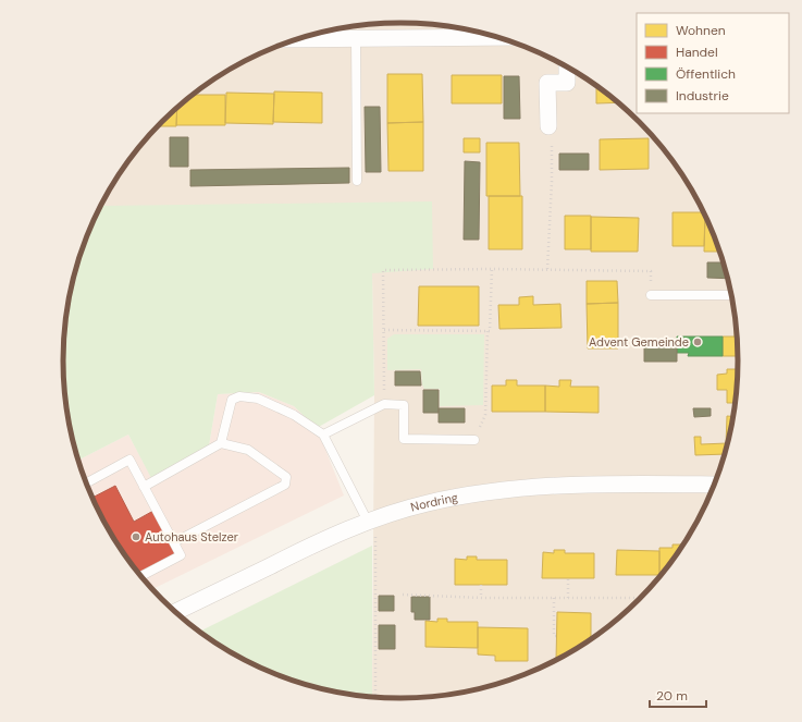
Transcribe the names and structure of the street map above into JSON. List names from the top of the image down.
{
  "streets": {
    "street": ["Nordring"]
  },
  "places": ["Advent Gemeinde", "Autohaus Stelzer"],
  "legend": [
    "Wohnen",
    "Handel",
    "Öffentlich",
    "Industrie"
  ],
  "scale_bar": "20 m"
}
